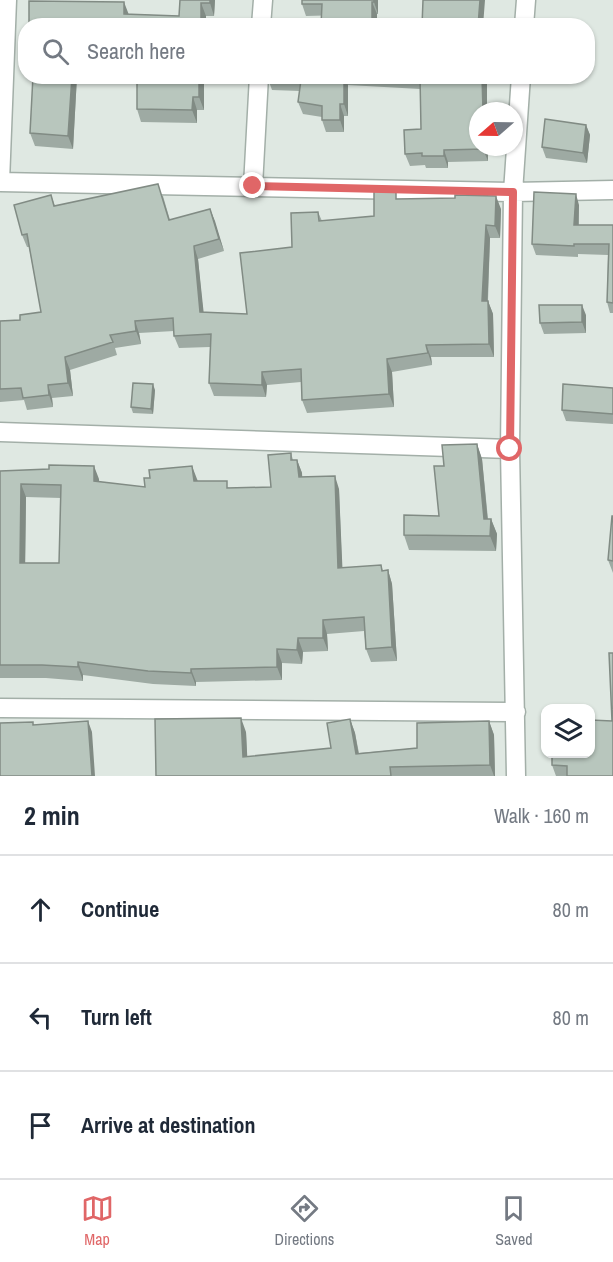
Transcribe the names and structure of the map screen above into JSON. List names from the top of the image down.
{
  "north": "left",
  "page": {
    "search": "Search here",
    "heading": ["2 min", "Walk · 160 m"],
    "list": [
      ["Continue", "80 m"],
      ["Turn left", "80 m"],
      "Arrive at destination"
    ],
    "nav": ["Map", "Directions", "Saved"]
  }
}
